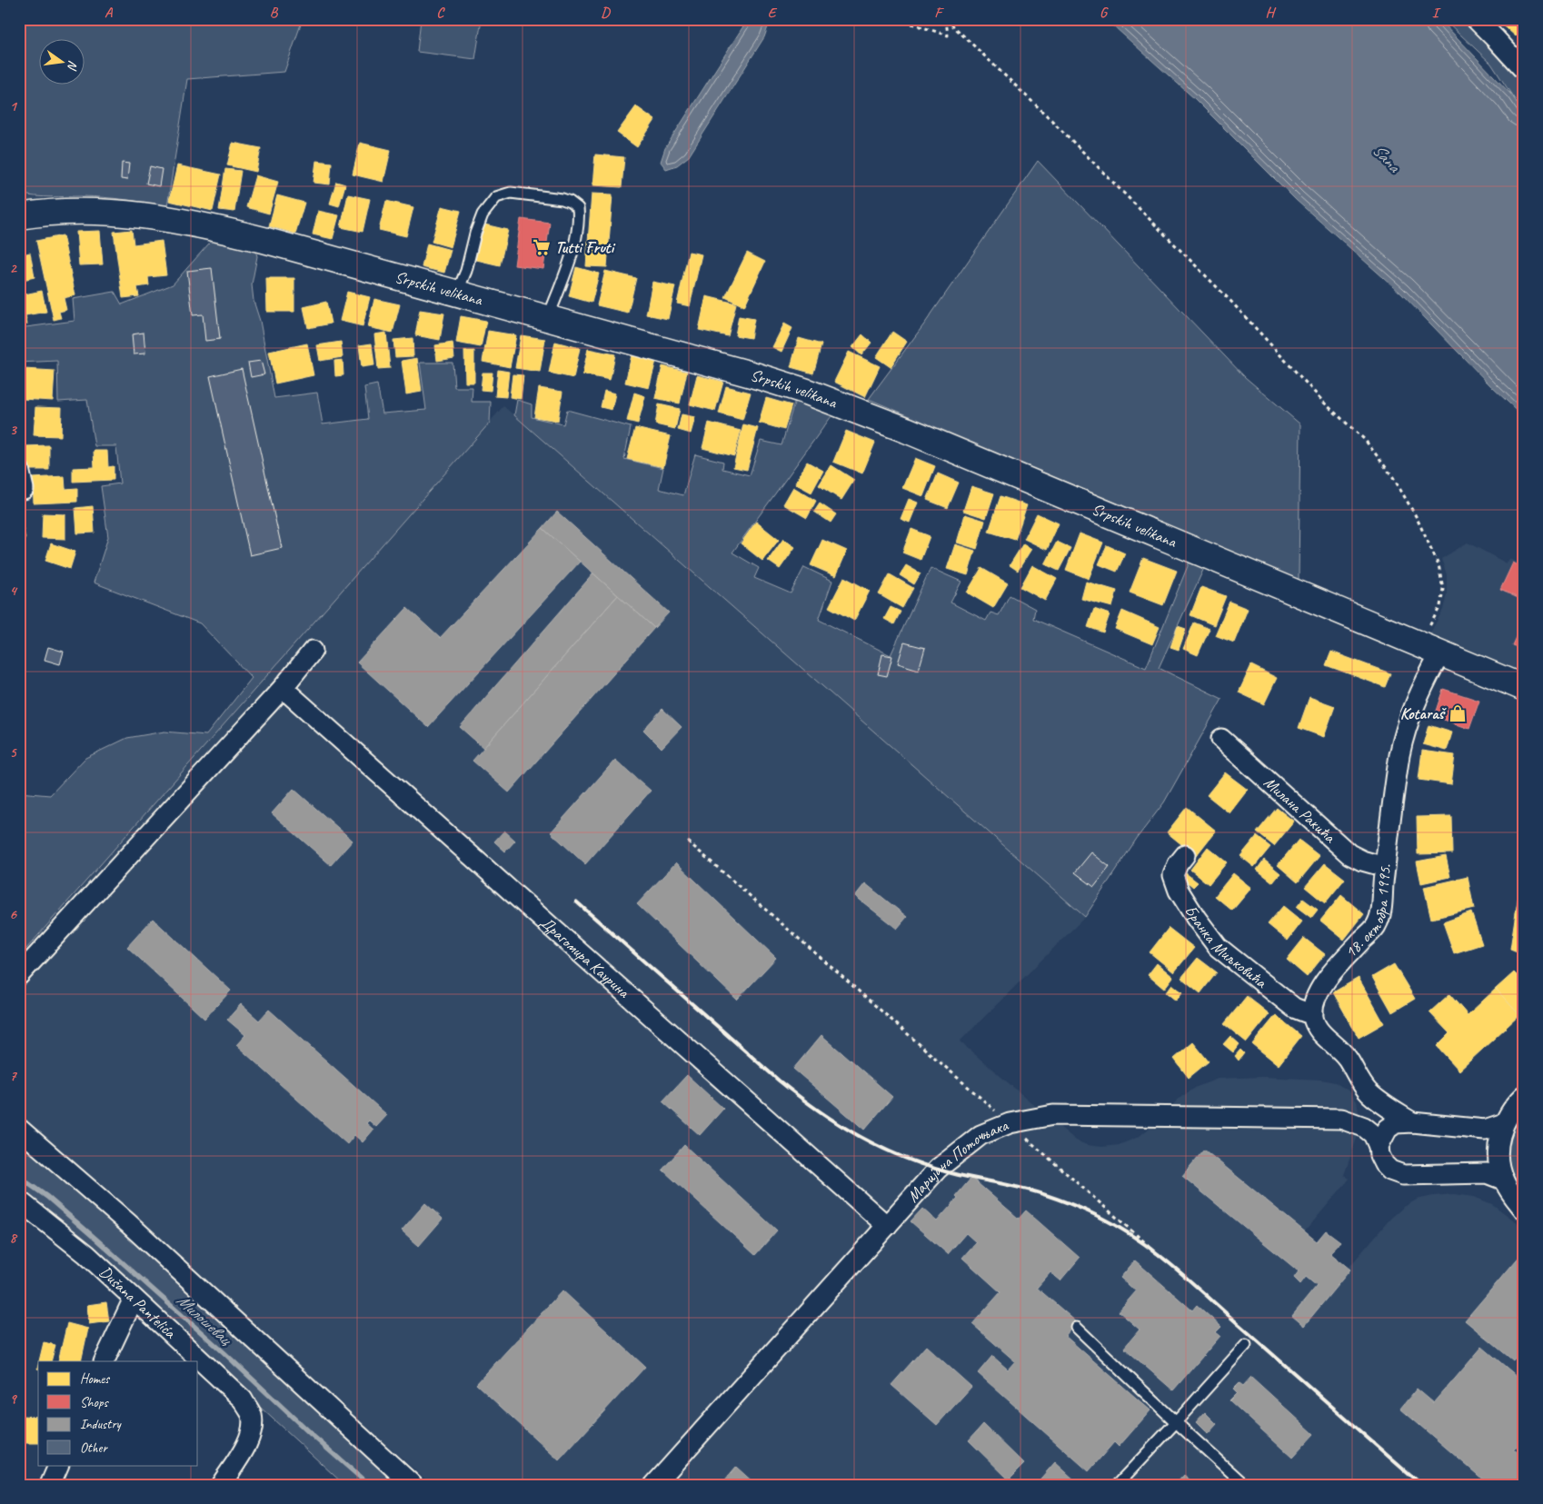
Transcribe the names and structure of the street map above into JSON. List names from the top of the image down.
{
  "streets": {
    "main road": ["Srpskih velikana"],
    "street": [
      "Милана Ракића",
      "18. октобра 1995.",
      "Бранка Миљковића",
      "Драгомира Каурина",
      "Маријана Поточњака",
      "Dušana Pantelića"
    ]
  },
  "crossings": [
    ["Srpskih velikana", "18. октобра 1995."],
    ["Милана Ракића", "18. октобра 1995."],
    ["18. октобра 1995.", "Бранка Миљковића"],
    ["Драгомира Каурина", "Маријана Поточњака"]
  ],
  "water": ["Sana", "Милошевац"],
  "places": {
    "supermarket": ["Tutti Fruti"],
    "shop": ["Kotaraš"]
  },
  "legend": [
    "Homes",
    "Shops",
    "Industry",
    "Other"
  ],
  "north": "right",
  "grid": {
    "columns": [
      "A",
      "B",
      "C",
      "D",
      "E",
      "F",
      "G",
      "H",
      "I"
    ],
    "rows": [
      "1",
      "2",
      "3",
      "4",
      "5",
      "6",
      "7",
      "8",
      "9"
    ]
  }
}
